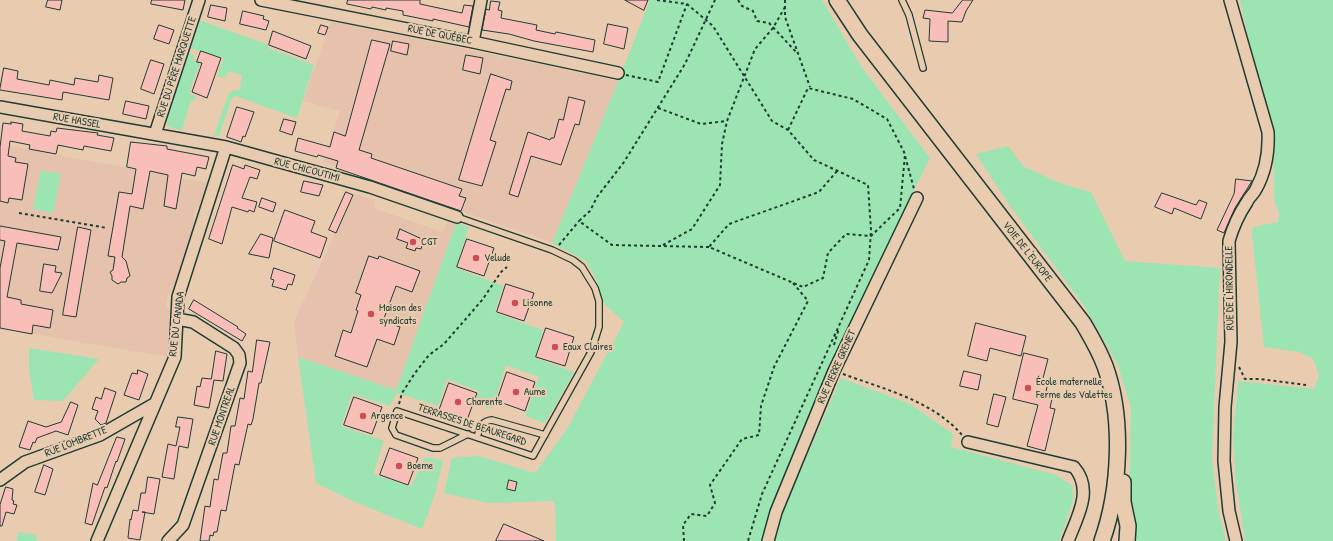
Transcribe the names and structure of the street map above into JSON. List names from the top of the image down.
{
  "streets": {
    "main road": ["VOIE DE L'EUROPE"],
    "street": [
      "RUE DE QUÉBEC",
      "RUE DU PÈRE MARQUETTE",
      "RUE HASSEL",
      "RUE CHICOUTIMI",
      "RUE DE L'HIRONDELLE",
      "RUE DU CANADA",
      "RUE PIERRE GRENET",
      "RUE MONTREAL",
      "RUE LOMBRETTE"
    ],
    "lane": ["TERRASSES DE BEAUREGARD"]
  },
  "crossings": [
    ["RUE DU PÈRE MARQUETTE", "RUE HASSEL"],
    ["RUE DU PÈRE MARQUETTE", "RUE CHICOUTIMI"],
    ["RUE HASSEL", "RUE CHICOUTIMI"],
    ["RUE CHICOUTIMI", "RUE DU CANADA"],
    ["RUE CHICOUTIMI", "TERRASSES DE BEAUREGARD"],
    ["RUE DU CANADA", "RUE MONTREAL"],
    ["RUE DU CANADA", "RUE LOMBRETTE"]
  ],
  "places": [
    "CGT",
    "Velude",
    "Lisonne",
    "Maison des syndicats",
    "Eaux Claires",
    "École maternelle Ferme des Valettes",
    "Aume",
    "Charente",
    "Argence",
    "Boeme"
  ]
}
